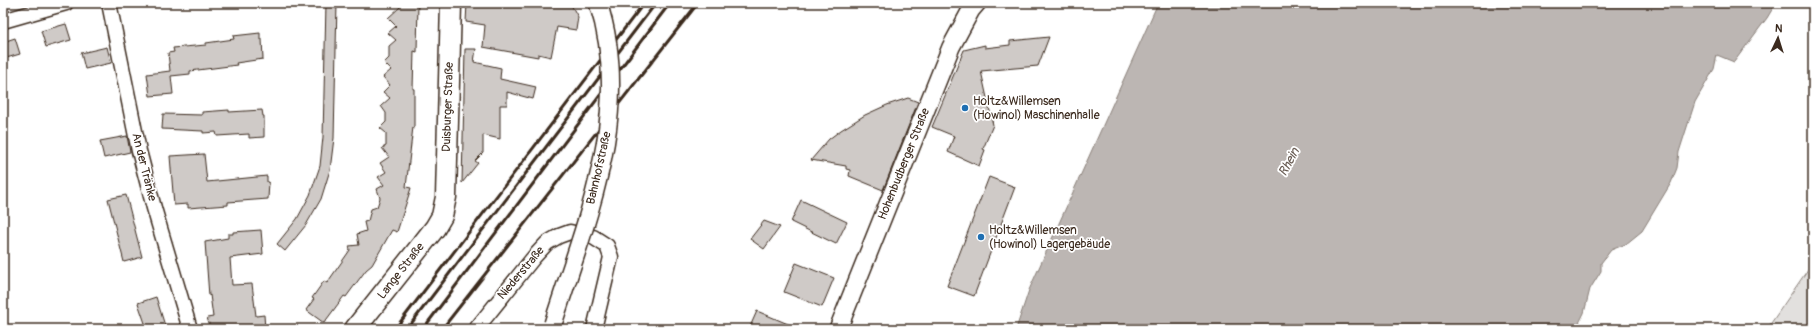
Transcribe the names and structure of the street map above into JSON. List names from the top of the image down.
{
  "streets": {
    "main road": ["Duisburger Straße", "Lange Straße"],
    "street": [
      "Hohenbudberger Straße",
      "An der Tränke",
      "Bahnhofstraße",
      "Niederstraße"
    ]
  },
  "crossings": [
    ["Duisburger Straße", "Lange Straße"]
  ],
  "water": ["Rhein"],
  "places": ["Holtz&Willemsen (Howinol) Maschinenhalle", "Holtz&Willemsen (Howinol) Lagergebäude"],
  "north": "top"
}
